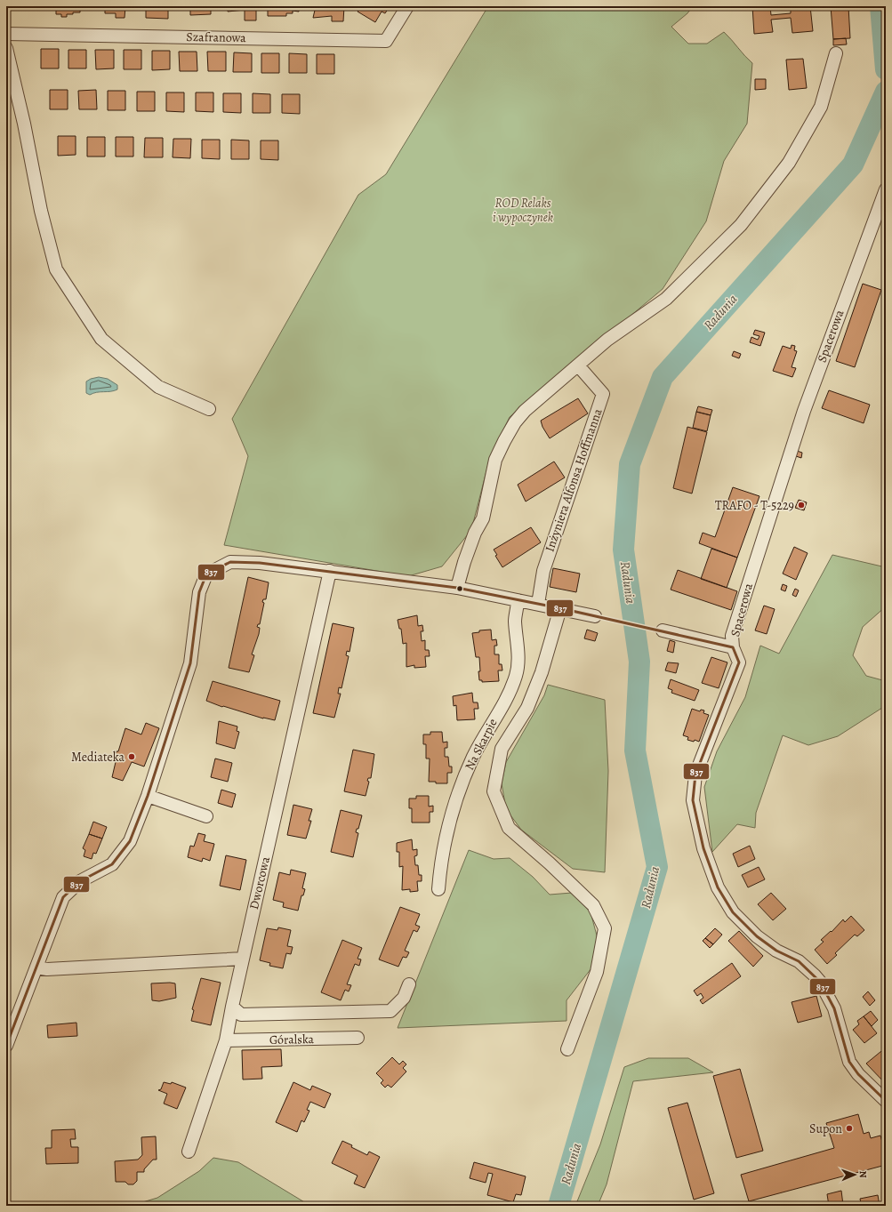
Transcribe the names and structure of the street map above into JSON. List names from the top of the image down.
{
  "streets": {
    "street": [
      "Szafranowa",
      "Spacerowa",
      "Inżyniera Alfonsa Hoffmanna",
      "Na Skarpie",
      "Dworcowa",
      "Góralska"
    ]
  },
  "water": ["Radunia"],
  "parks": ["ROD Relaks i wypoczynek"],
  "places": ["TRAFO - T-5229", "Mediateka", "Supon"],
  "lines": ["transit line 837"],
  "north": "right"
}
